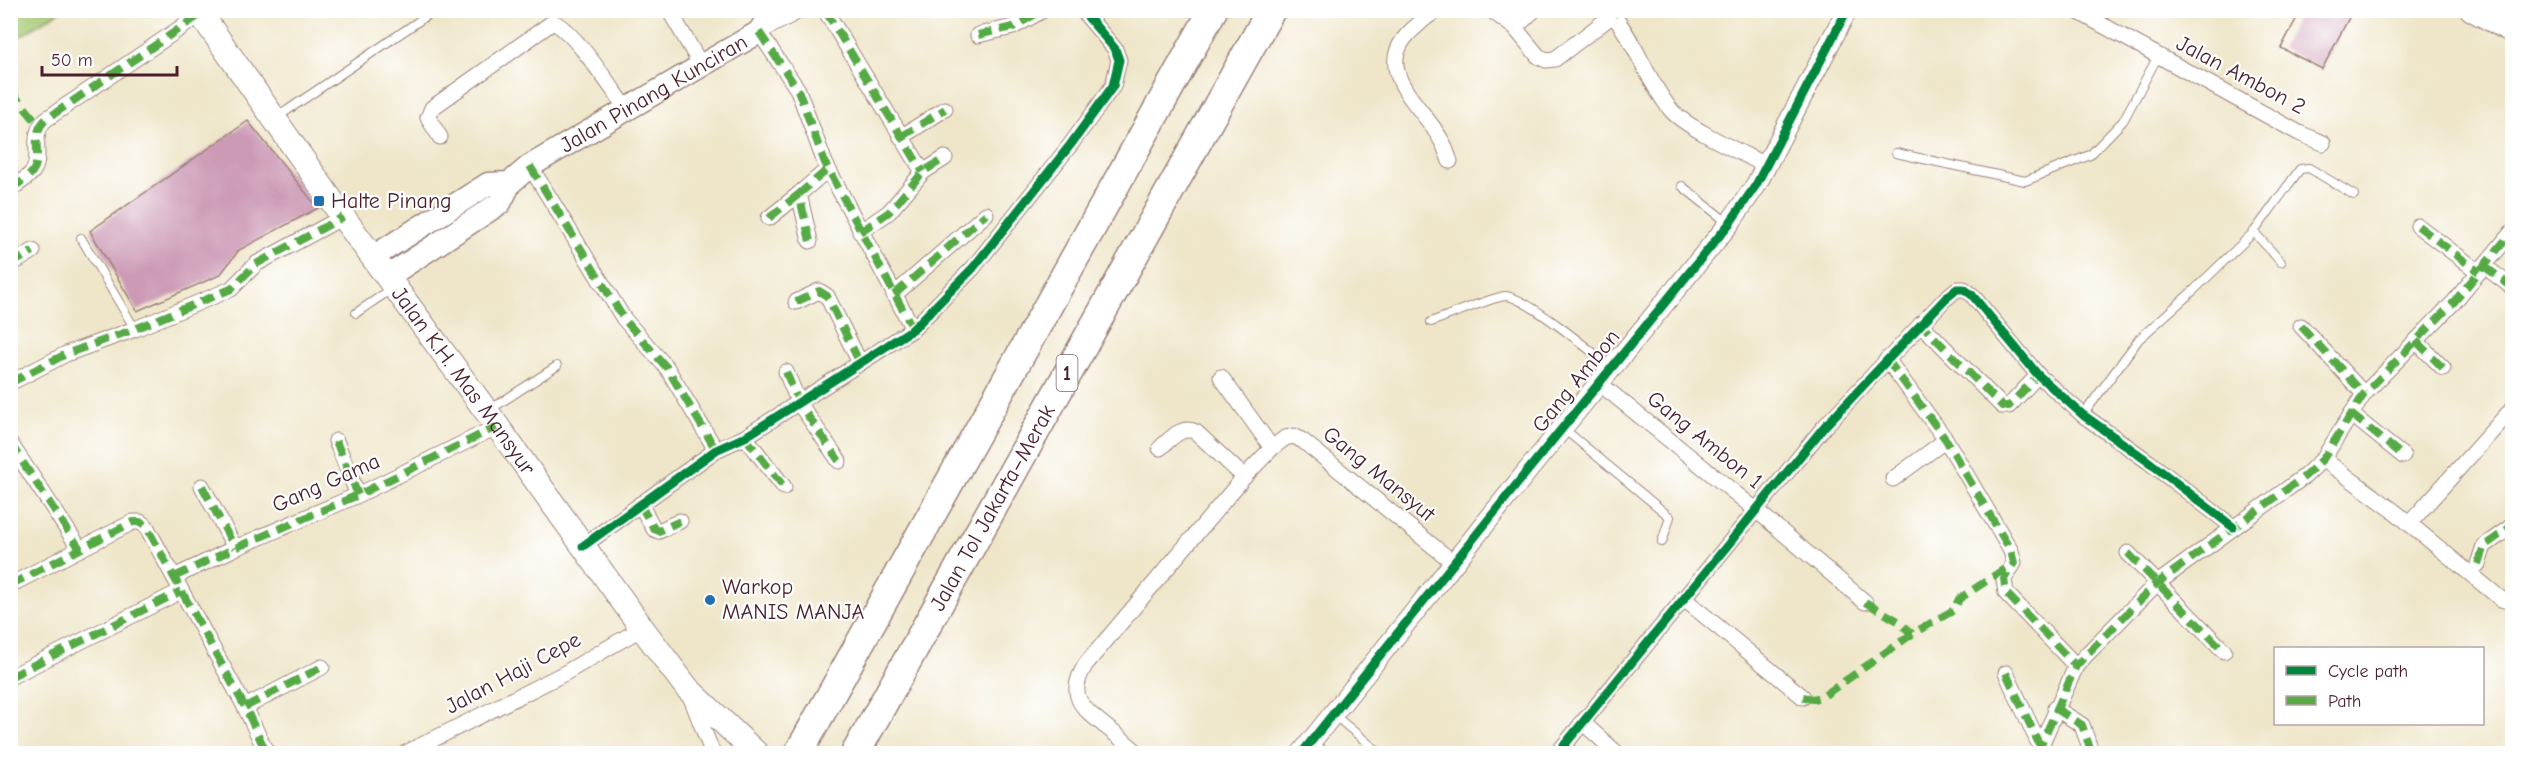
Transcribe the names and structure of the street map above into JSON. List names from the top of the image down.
{
  "streets": {
    "highway": ["1", "Jalan Tol Jakarta–Merak"],
    "main road": ["Jalan Pinang Kunciran", "Jalan K.H. Mas Mansyur"],
    "street": [
      "Jalan Ambon 2",
      "Gang Ambon",
      "Gang Ambon 1",
      "Gang Mansyut",
      "Gang Gama",
      "Jalan Haji Cepe"
    ]
  },
  "crossings": [
    ["Jalan Pinang Kunciran", "Jalan K.H. Mas Mansyur"],
    ["Jalan K.H. Mas Mansyur", "Gang Gama"],
    ["Jalan K.H. Mas Mansyur", "Jalan Haji Cepe"],
    ["Gang Ambon", "Gang Ambon 1"],
    ["Gang Ambon", "Gang Mansyut"]
  ],
  "places": {
    "transit": ["Halte Pinang"],
    "other": ["Warkop MANIS MANJA"]
  },
  "legend": ["Cycle path", "Path"],
  "scale_bar": "50 m"
}
